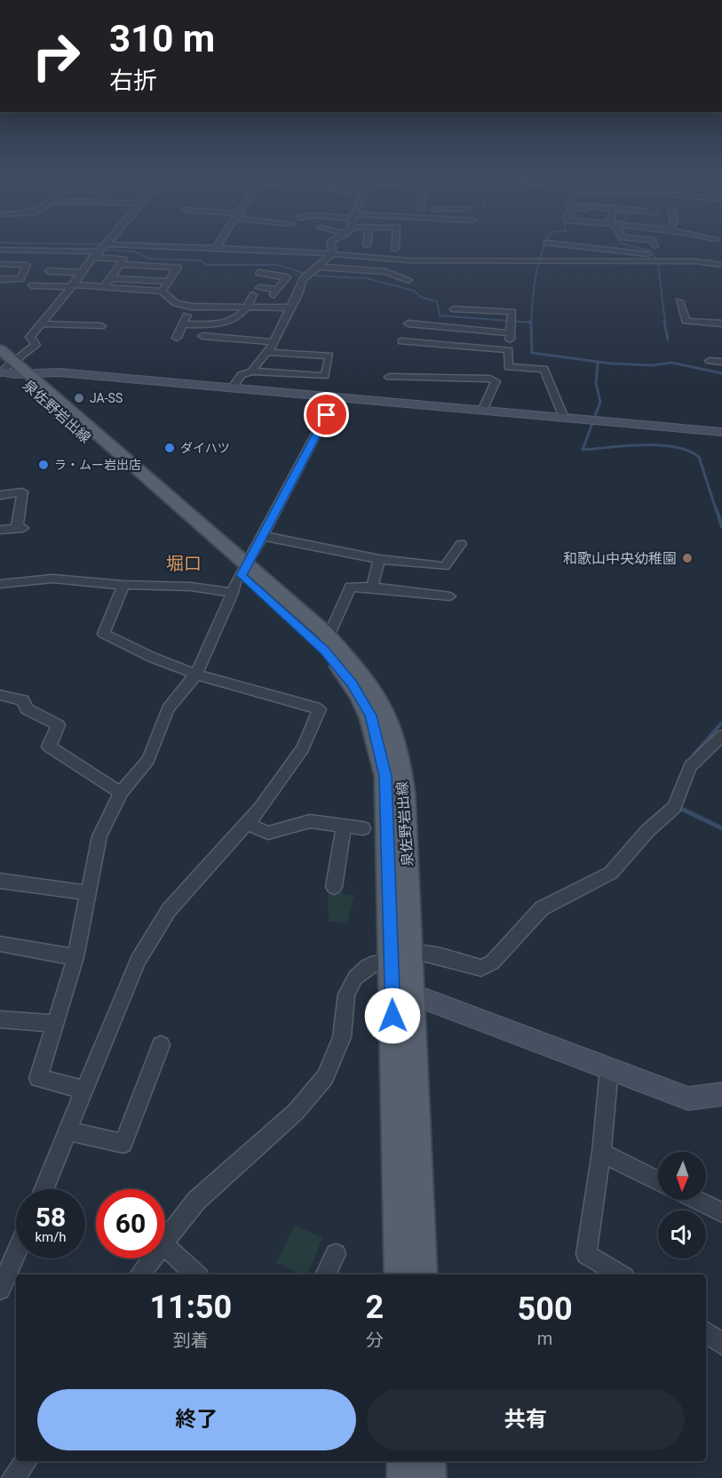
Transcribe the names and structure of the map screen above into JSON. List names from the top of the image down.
{
  "streets": {
    "main road": ["泉佐野岩出線"]
  },
  "districts": ["堀口"],
  "places": [
    "JA-SS",
    "ダイハツ",
    "ラ・ムー岩出店",
    "和歌山中央幼稚園"
  ],
  "north": "bottom",
  "page": {
    "turn": ["310 m", "右折"],
    "speed": "58 km/h",
    "limit": "60",
    "eta": [
      "11:50",
      "到着",
      "2",
      "分",
      "500",
      "m"
    ],
    "buttons": ["終了", "共有"]
  }
}
